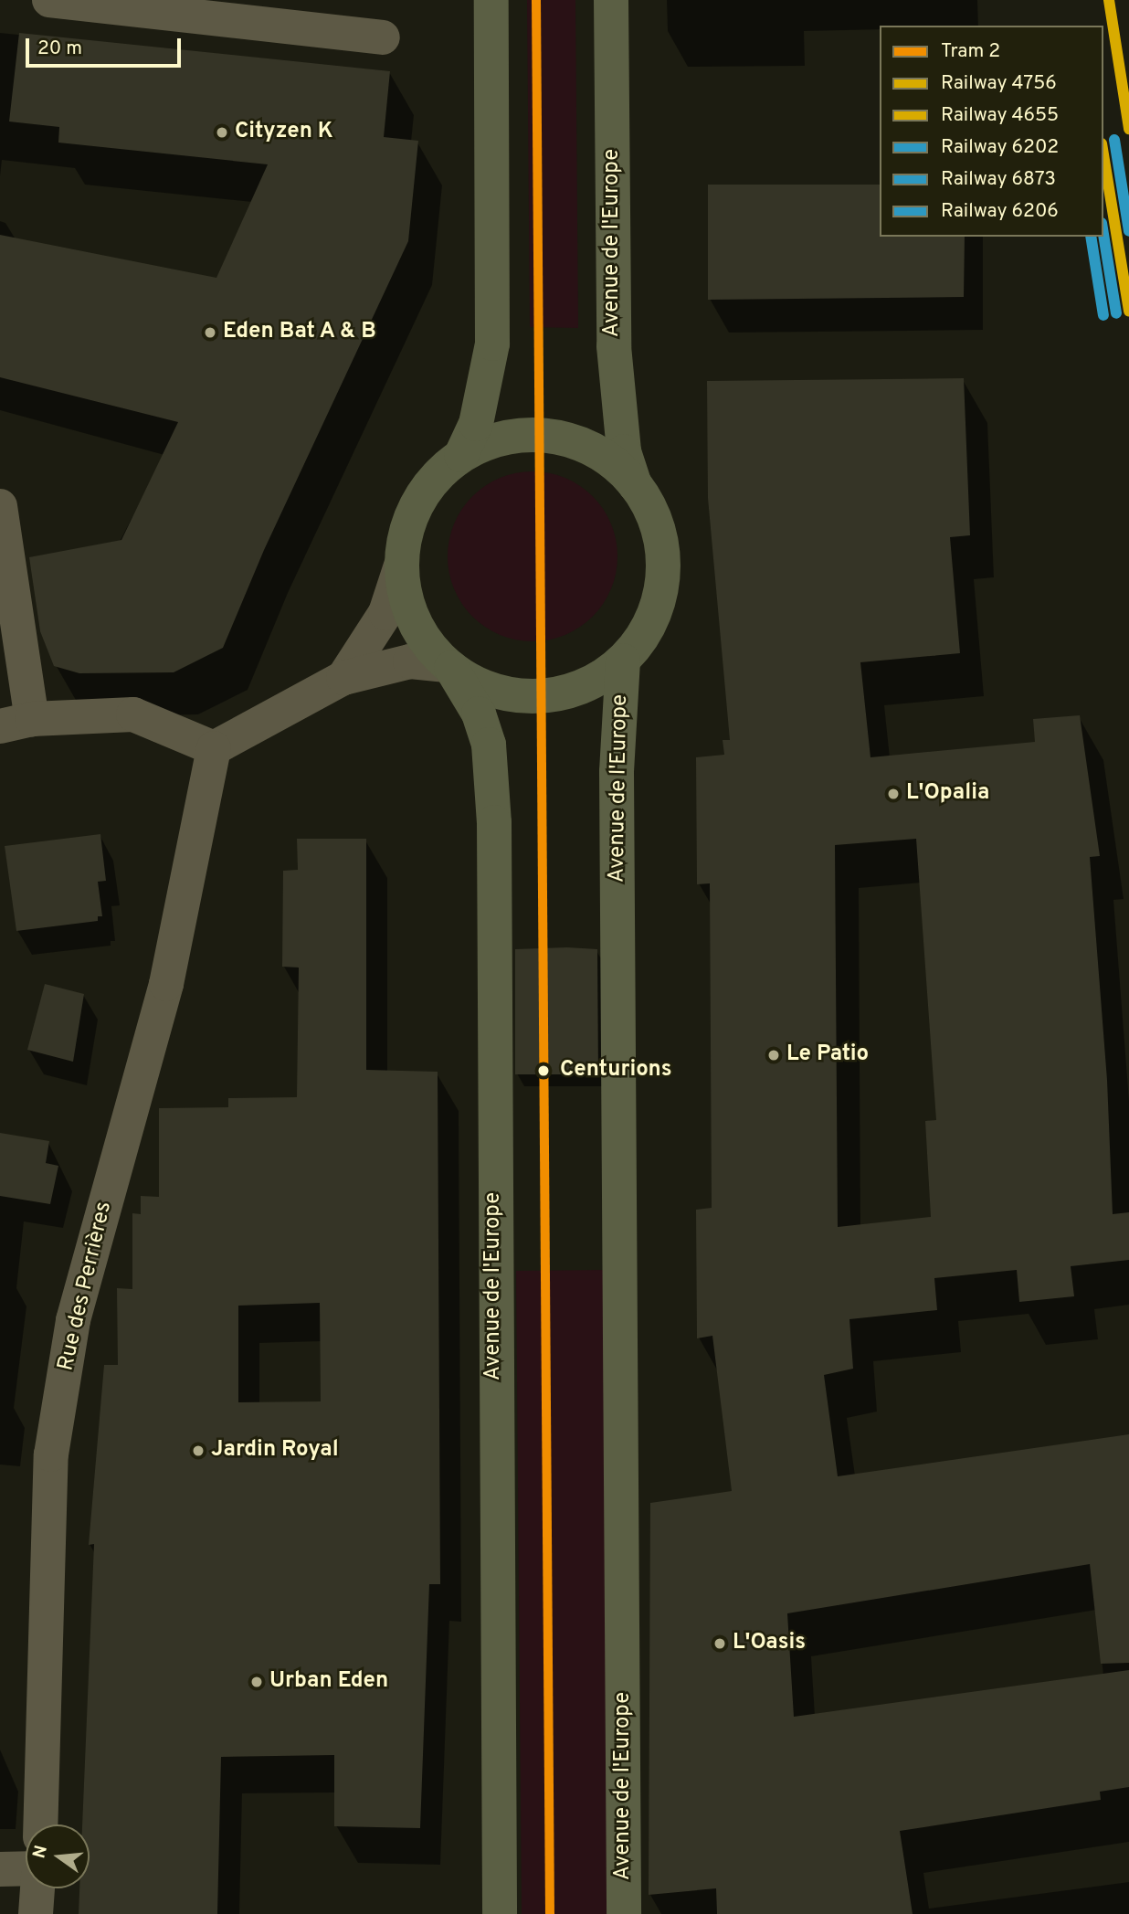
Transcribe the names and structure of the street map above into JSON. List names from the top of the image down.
{
  "streets": {
    "main road": ["Avenue de l'Europe"],
    "street": ["Rue des Perrières"]
  },
  "places": [
    "Cityzen K",
    "Eden Bat A & B",
    "L'Opalia",
    "Le Patio",
    "Centurions",
    "Jardin Royal",
    "L'Oasis",
    "Urban Eden"
  ],
  "lines": [
    "tram line 2",
    "rail line 4756",
    "rail line 6873",
    "rail line 4655",
    "rail line 6202",
    "rail line 6206"
  ],
  "legend": [
    "Tram 2",
    "Railway 4756",
    "Railway 4655",
    "Railway 6202",
    "Railway 6873",
    "Railway 6206"
  ],
  "scale_bar": "20 m",
  "north": "left"
}
